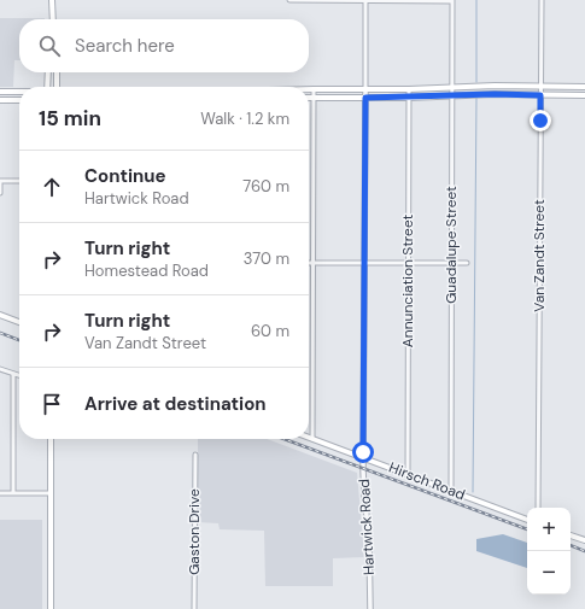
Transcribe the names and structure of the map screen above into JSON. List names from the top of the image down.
{
  "streets": {
    "main road": ["Hirsch Road"],
    "street": [
      "Guadalupe Street",
      "Van Zandt Street",
      "Annunciation Street",
      "Hartwick Road",
      "Gaston Drive"
    ]
  },
  "crossings": [
    ["Guadalupe Street", "Hirsch Road"],
    ["Annunciation Street", "Hirsch Road"],
    ["Hirsch Road", "Hartwick Road"]
  ],
  "page": {
    "search": "Search here",
    "heading": ["15 min", "Walk · 1.2 km"],
    "list": [
      ["Continue", "Hartwick Road", "760 m"],
      ["Turn right", "Homestead Road", "370 m"],
      ["Turn right", "Van Zandt Street", "60 m"],
      "Arrive at destination"
    ],
    "map_buttons": ["+", "−"]
  }
}
